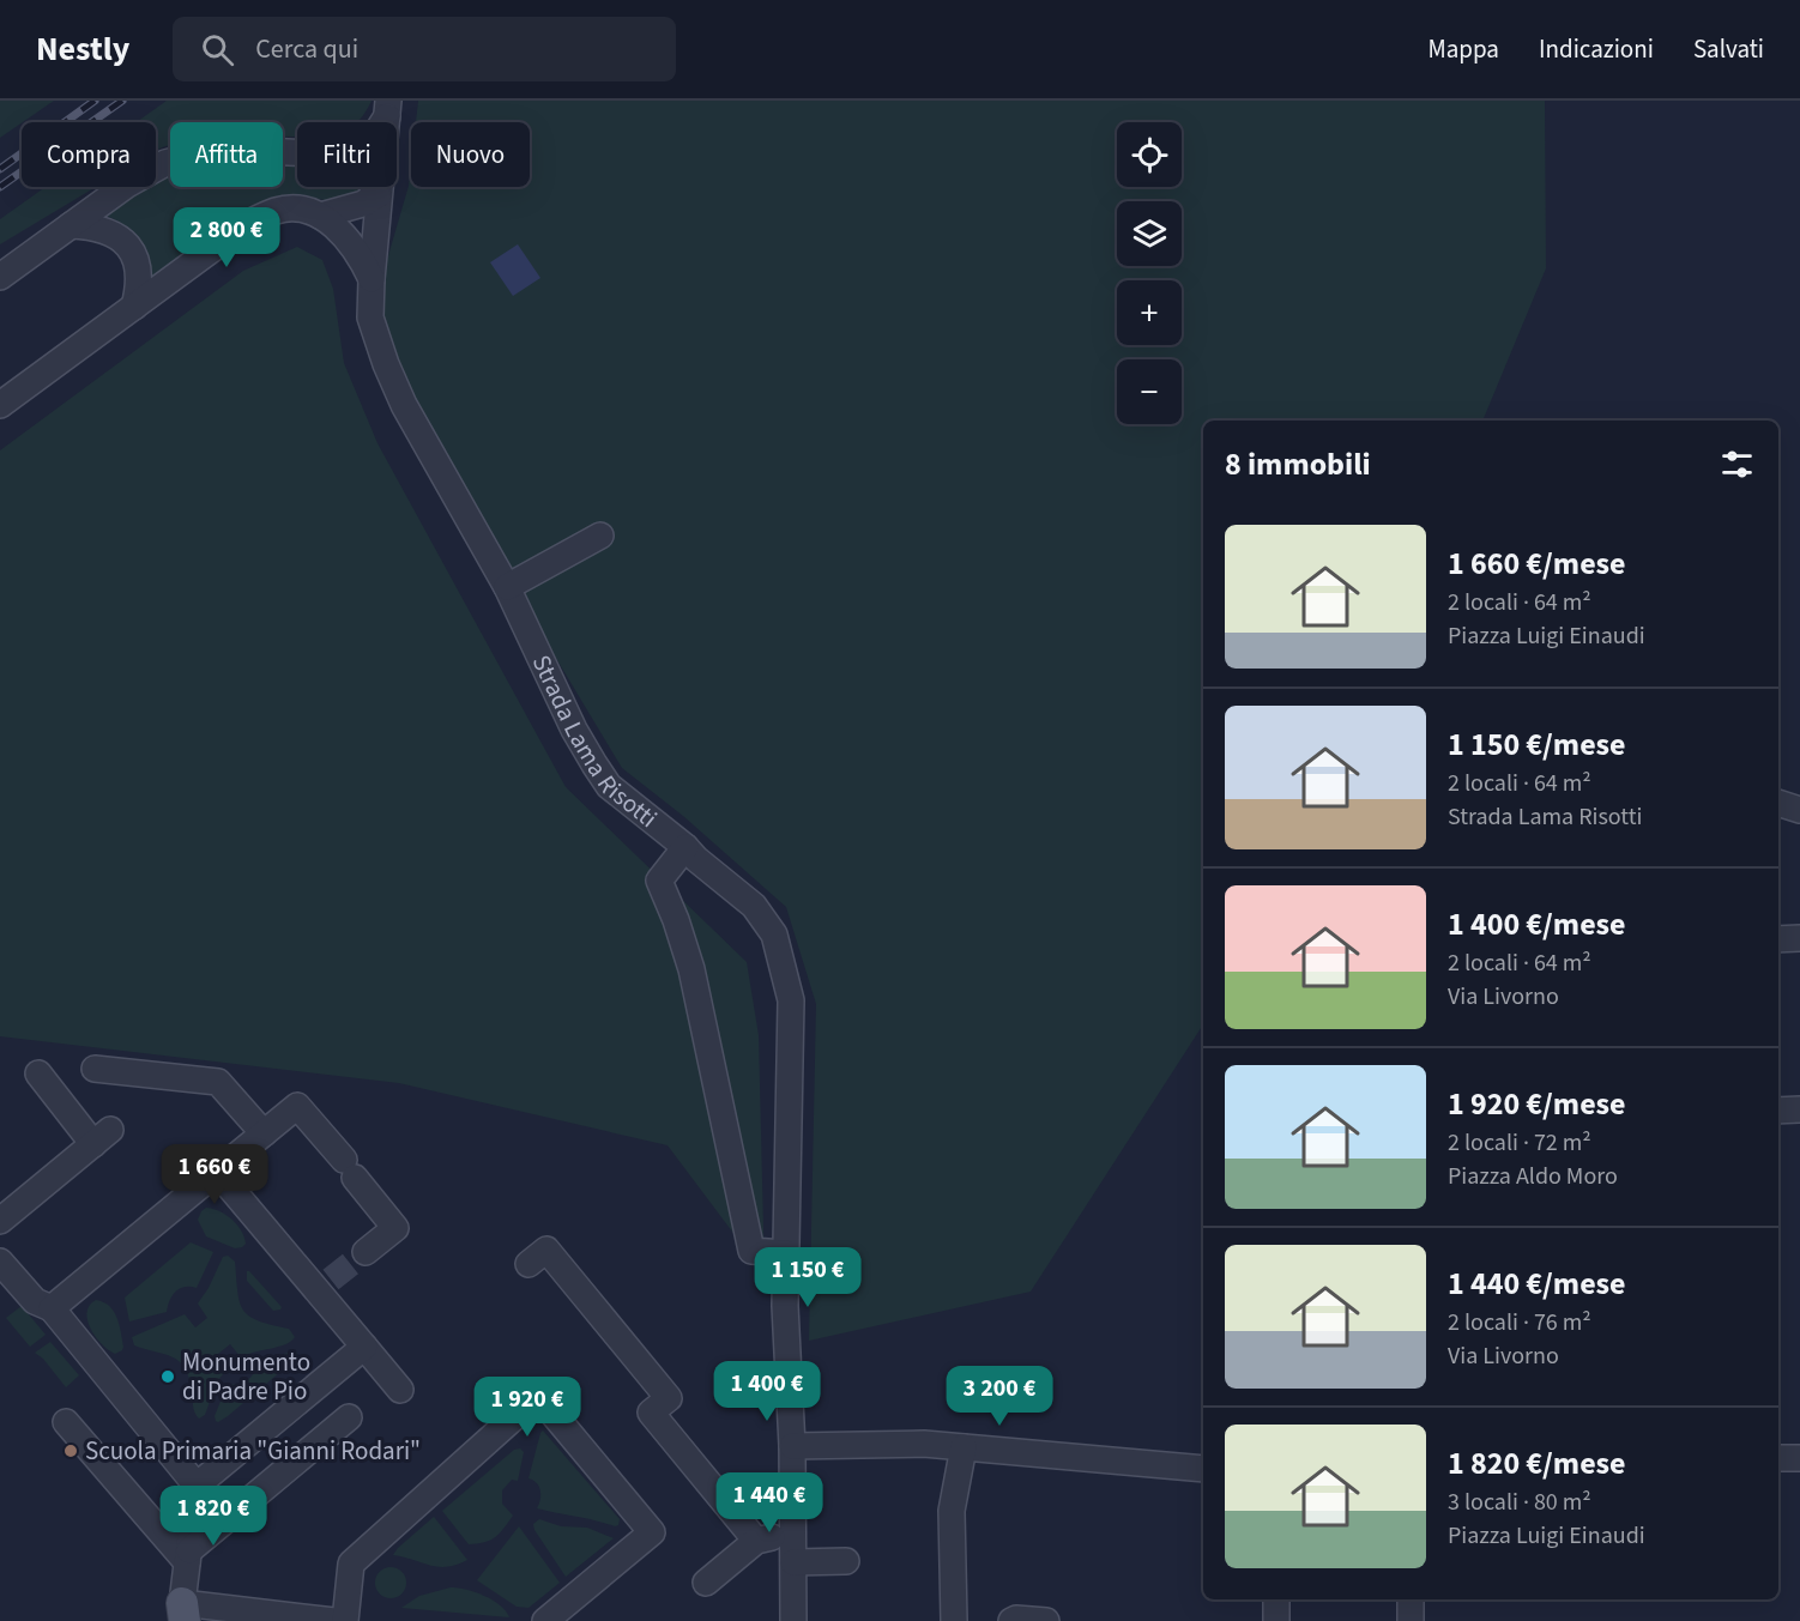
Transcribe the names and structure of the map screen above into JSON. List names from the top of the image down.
{
  "streets": {
    "street": ["Strada Lama Risotti"]
  },
  "places": ["Monumento di Padre Pio", "Scuola Primaria \"Gianni Rodari\""],
  "page": {
    "header": "Nestly",
    "search": "Cerca qui",
    "nav": ["Mappa", "Indicazioni", "Salvati"],
    "map_buttons": ["+", "−"],
    "chip": [
      "Compra",
      "Affitta",
      "Filtri",
      "Nuovo"
    ],
    "price": [
      "2 800 €",
      "1 660 €",
      "1 150 €",
      "1 400 €",
      "3 200 €",
      "1 920 €",
      "1 440 €",
      "1 820 €"
    ],
    "heading": "8 immobili",
    "list": [
      {
        "name": "1 660 €/mese",
        "note": "2 locali · 64 m² · Piazza Luigi Einaudi"
      },
      {
        "name": "1 150 €/mese",
        "note": "2 locali · 64 m² · Strada Lama Risotti"
      },
      {
        "name": "1 400 €/mese",
        "note": "2 locali · 64 m² · Via Livorno"
      },
      {
        "name": "1 920 €/mese",
        "note": "2 locali · 72 m² · Piazza Aldo Moro"
      },
      {
        "name": "1 440 €/mese",
        "note": "2 locali · 76 m² · Via Livorno"
      },
      {
        "name": "1 820 €/mese",
        "note": "3 locali · 80 m² · Piazza Luigi Einaudi"
      }
    ]
  }
}
